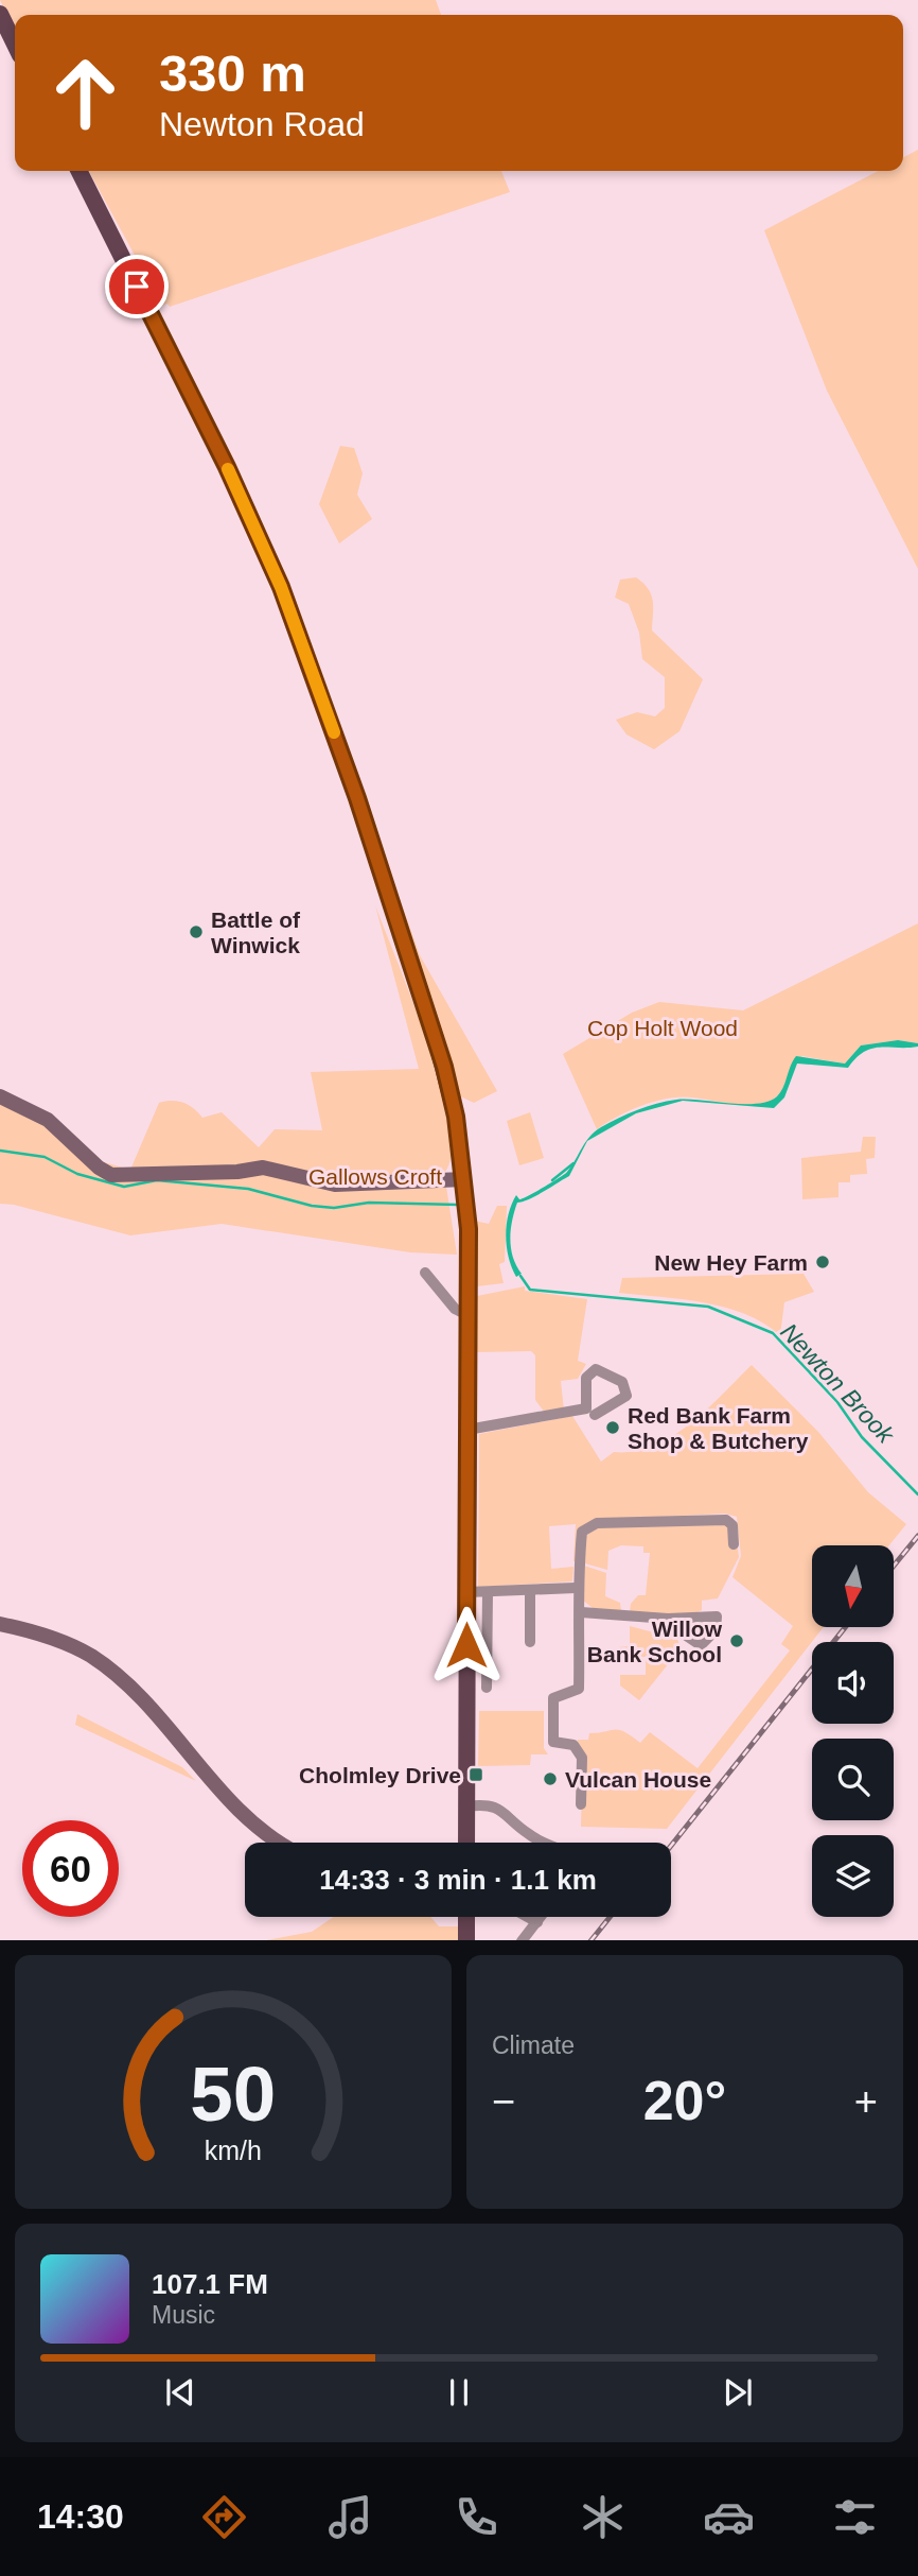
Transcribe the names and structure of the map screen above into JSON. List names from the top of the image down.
{
  "water": ["Newton Brook"],
  "parks": ["Cop Holt Wood", "Gallows Croft"],
  "places": {
    "other": [
      "Battle of Winwick",
      "New Hey Farm",
      "Red Bank Farm Shop & Butchery",
      "Willow Bank School",
      "Vulcan House"
    ],
    "transit": ["Cholmley Drive"]
  },
  "north": "bottom",
  "page": {
    "turn": ["330 m", "Newton Road"],
    "limit": "60",
    "trip": "14:33 · 3 min · 1.1 km",
    "tile": "Climate",
    "heat": ["−", "20°", "+"],
    "song": ["107.1 FM", "Music"],
    "tabs": "14:30",
    "gauge": ["50", "km/h"]
  }
}
